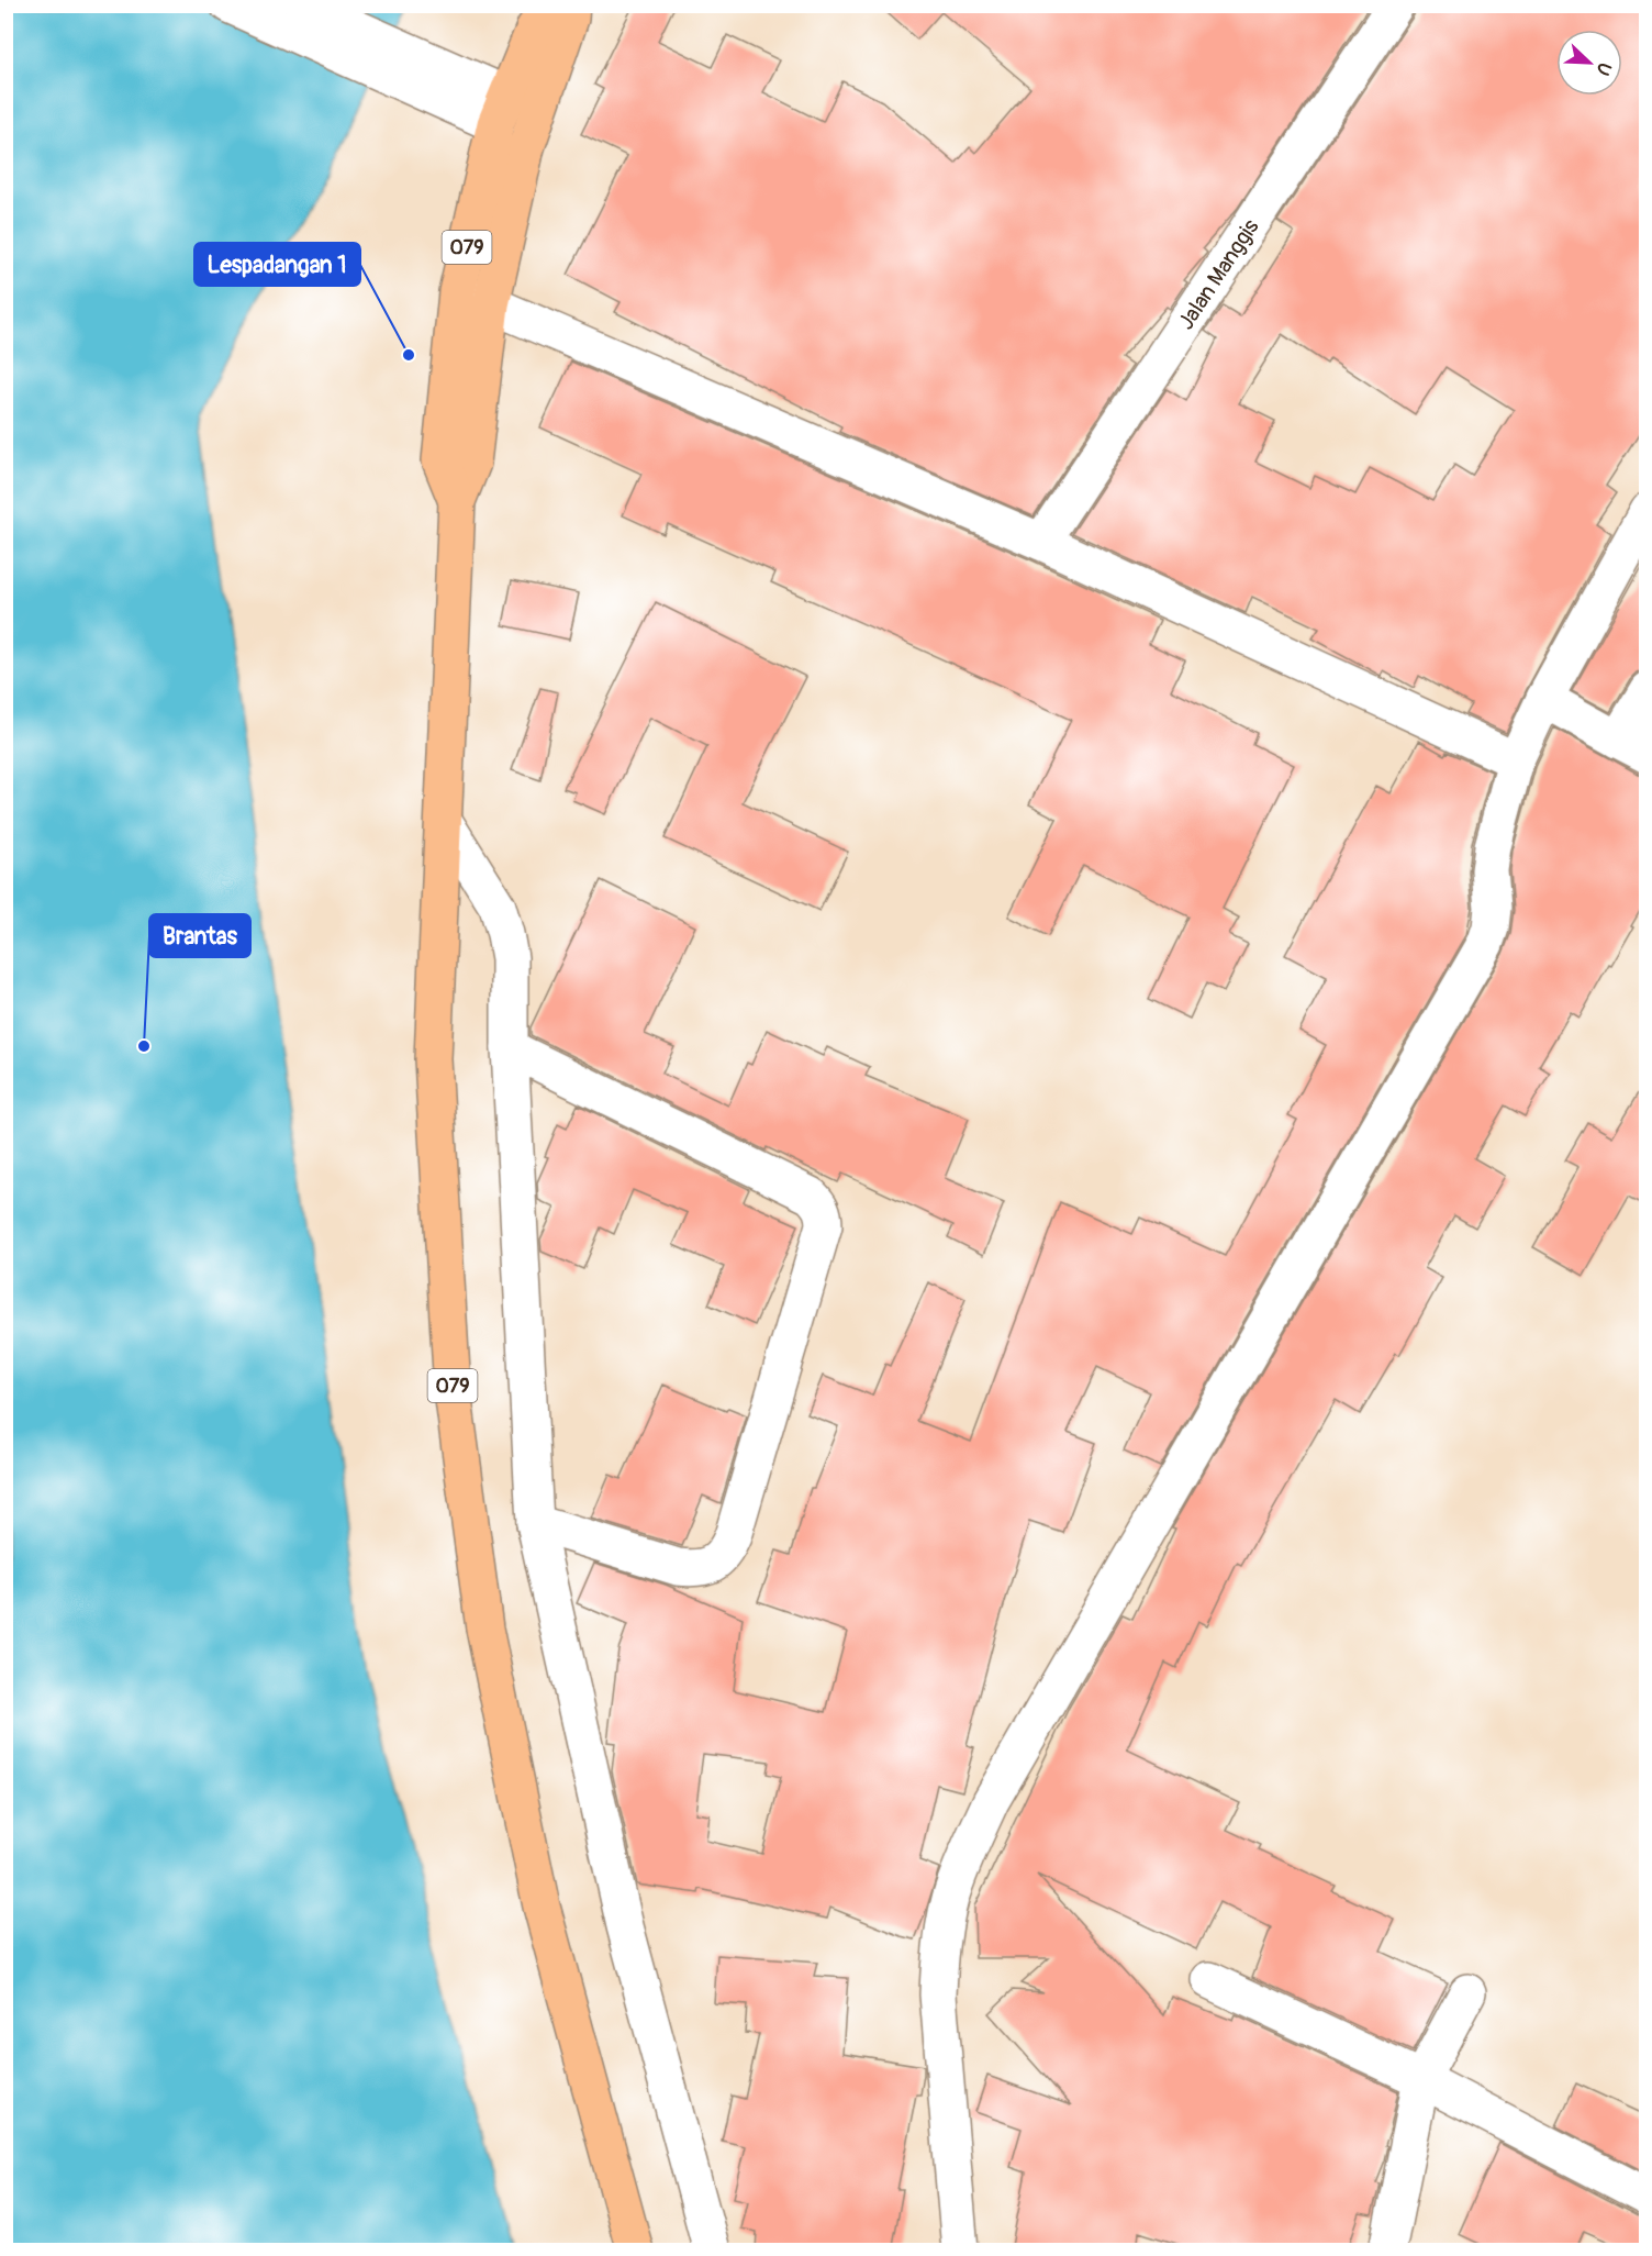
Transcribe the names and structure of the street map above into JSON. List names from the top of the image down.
{
  "streets": {
    "main road": ["079"],
    "street": ["Jalan Manggis"]
  },
  "places": ["Lespadangan 1", "Brantas"],
  "north": "bottom right"
}
